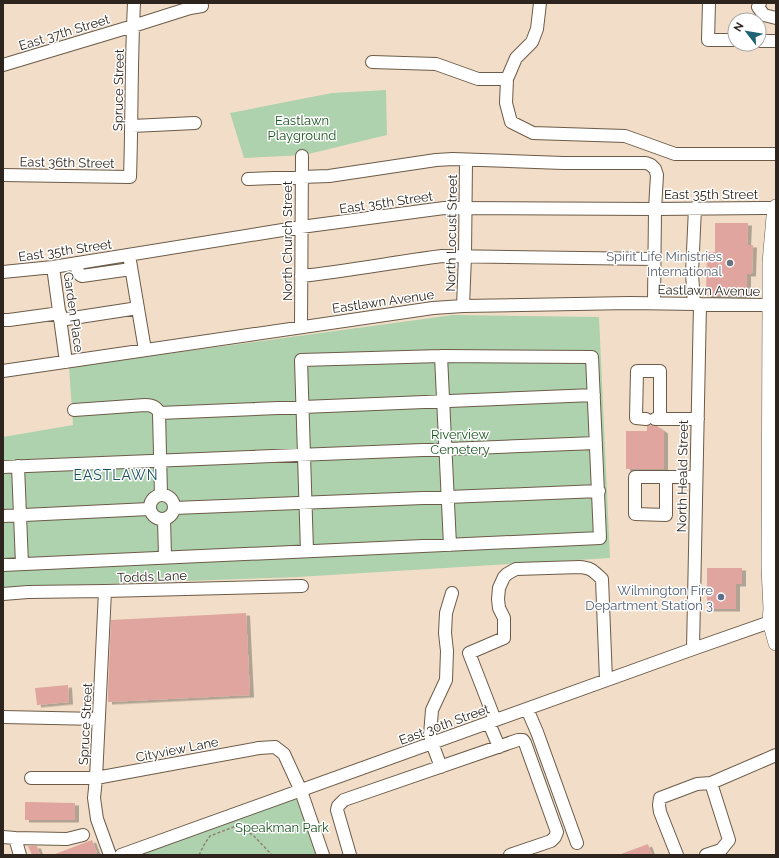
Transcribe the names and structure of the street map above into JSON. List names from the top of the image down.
{
  "streets": {
    "street": [
      "East 37th Street",
      "Spruce Street",
      "East 36th Street",
      "East 35th Street",
      "North Locust Street",
      "North Church Street",
      "Eastlawn Avenue",
      "Garden Place",
      "North Heald Street",
      "Todds Lane",
      "East 30th Street",
      "Cityview Lane"
    ]
  },
  "crossings": [
    ["East 37th Street", "Spruce Street"],
    ["Spruce Street", "East 36th Street"],
    ["Spruce Street", "Todds Lane"],
    ["Spruce Street", "Cityview Lane"],
    ["East 35th Street", "North Locust Street"],
    ["East 35th Street", "North Church Street"],
    ["East 35th Street", "Garden Place"],
    ["East 35th Street", "North Heald Street"],
    ["North Locust Street", "Eastlawn Avenue"],
    ["North Church Street", "Eastlawn Avenue"],
    ["Eastlawn Avenue", "Garden Place"],
    ["Eastlawn Avenue", "North Heald Street"],
    ["North Heald Street", "East 30th Street"],
    ["East 30th Street", "Cityview Lane"]
  ],
  "districts": ["EASTLAWN"],
  "parks": ["Eastlawn Playground", "Riverview Cemetery", "Speakman Park"],
  "places": ["Spirit Life Ministries International", "Wilmington Fire Department Station 3"],
  "north": "top left"
}
